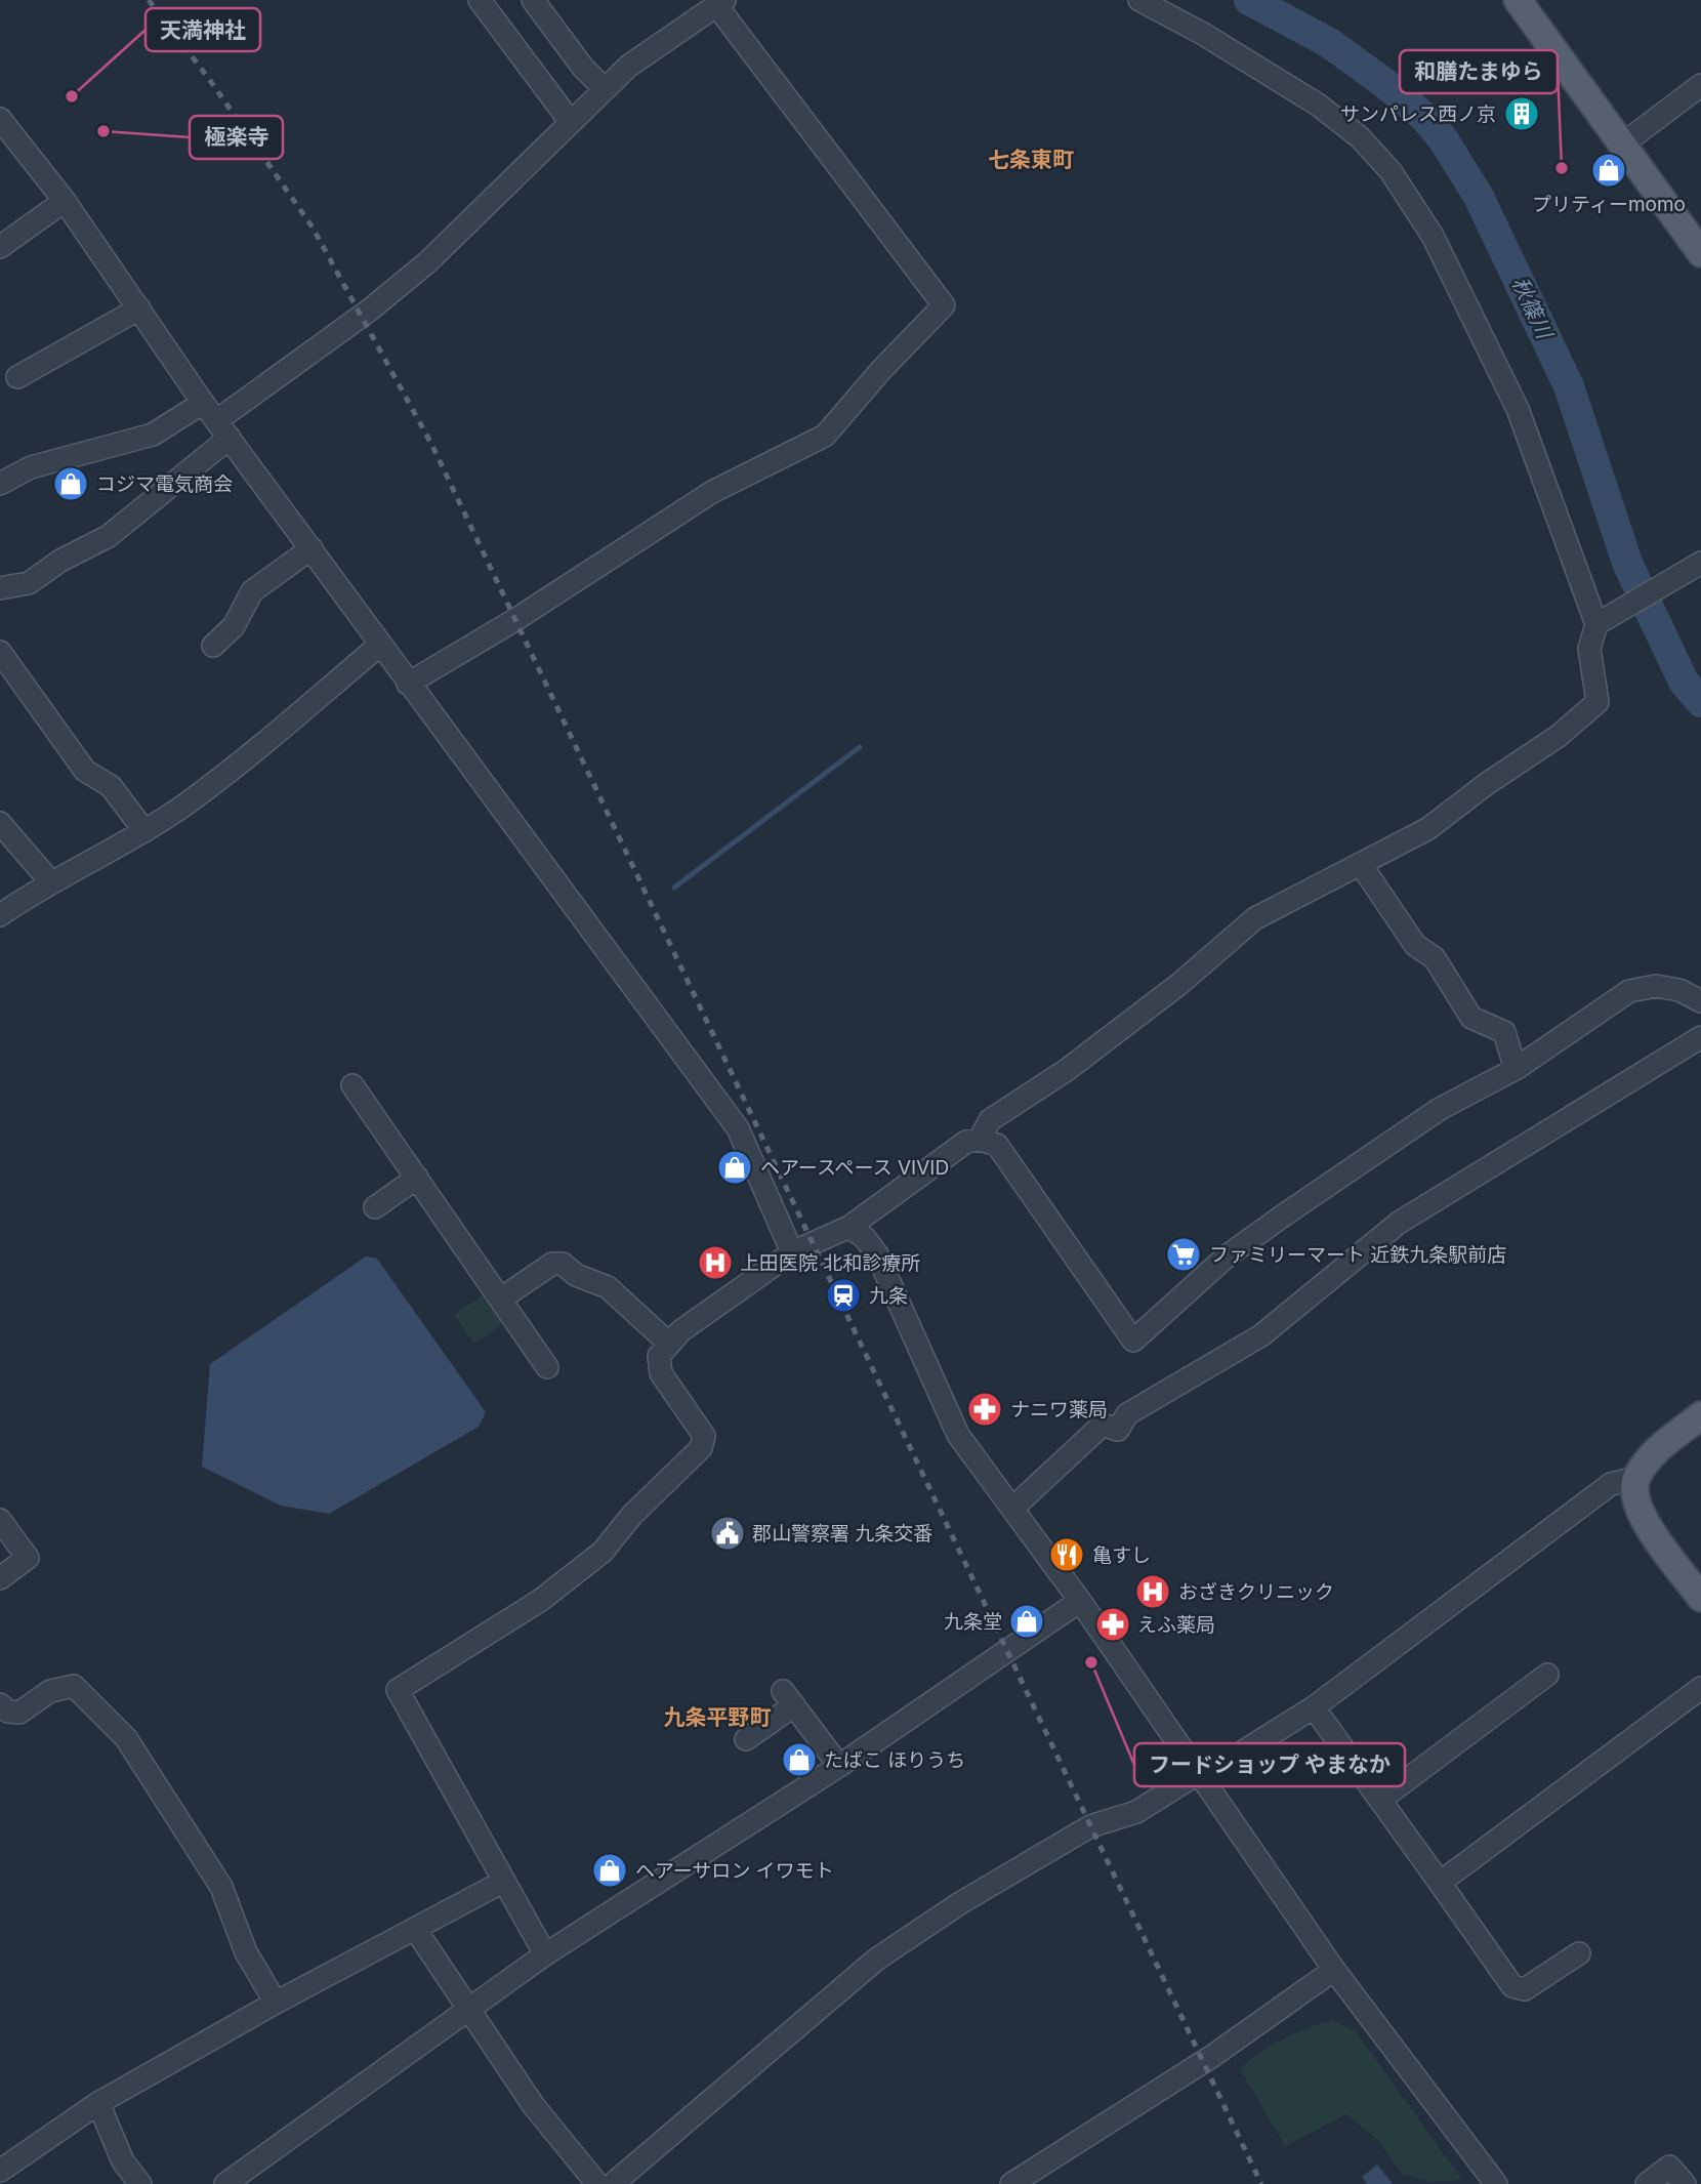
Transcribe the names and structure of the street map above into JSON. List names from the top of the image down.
{
  "districts": ["七条東町", "九条平野町"],
  "water": ["秋篠川"],
  "places": {
    "other": [
      "天満神社",
      "極楽寺",
      "和膳たまゆら",
      "フードショップ やまなか"
    ],
    "building": ["サンパレス西ノ京"],
    "shop": [
      "プリティーmomo",
      "コジマ電気商会",
      "ヘアースペース VIVID",
      "九条堂",
      "たばこ ほりうち",
      "ヘアーサロン イワモト"
    ],
    "supermarket": ["ファミリーマート 近鉄九条駅前店"],
    "hospital": ["上田医院 北和診療所", "おざきクリニック"],
    "station": ["九条"],
    "pharmacy": ["ナニワ薬局", "えふ薬局"],
    "public building": ["郡山警察署 九条交番"],
    "restaurant": ["亀すし"]
  }
}
